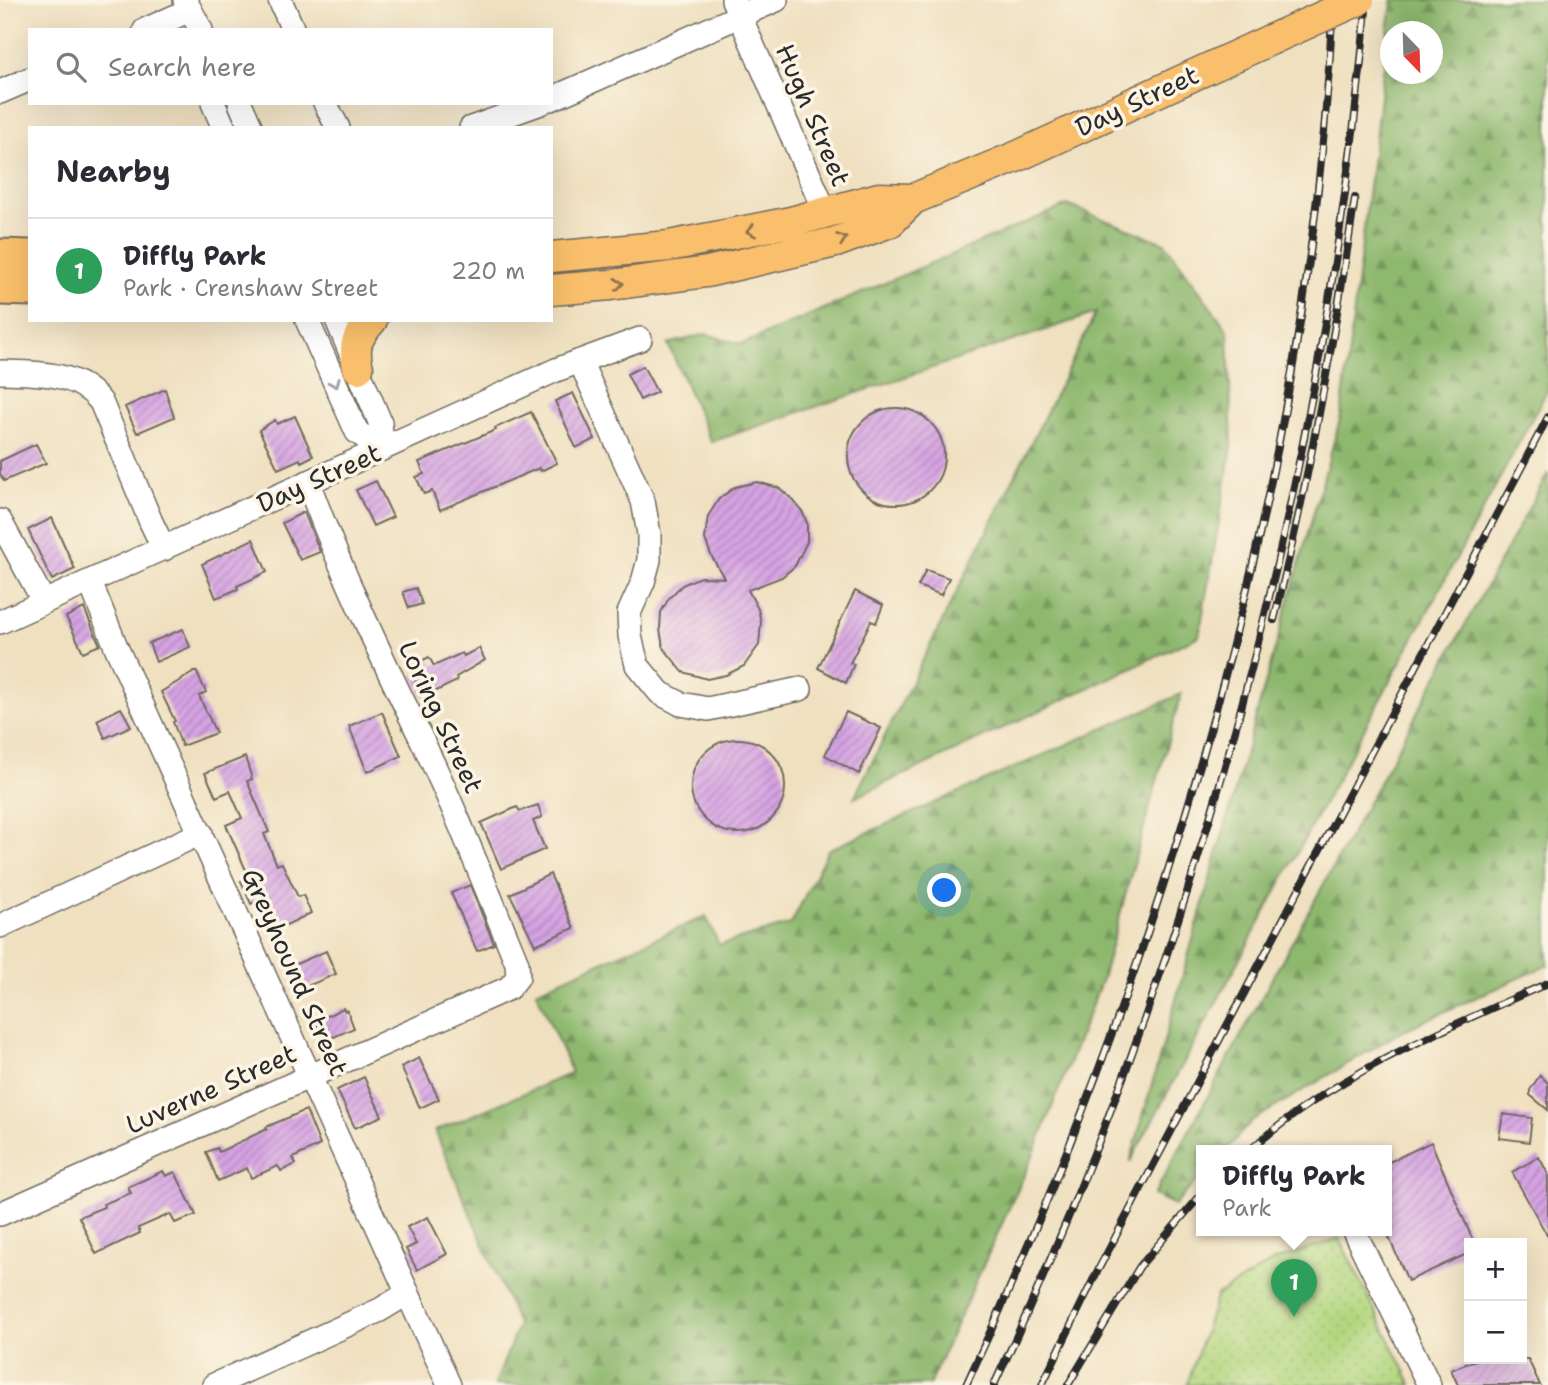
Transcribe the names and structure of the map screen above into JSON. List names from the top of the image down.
{
  "streets": {
    "main road": ["Day Street"],
    "street": [
      "Hugh Street",
      "Loring Street",
      "Greyhound Street",
      "Luverne Street"
    ]
  },
  "crossings": [
    ["Day Street", "Hugh Street"],
    ["Day Street", "Loring Street"],
    ["Day Street", "Greyhound Street"],
    ["Loring Street", "Luverne Street"],
    ["Greyhound Street", "Luverne Street"]
  ],
  "north": "bottom right",
  "page": {
    "search": "Search here",
    "heading": "Nearby",
    "list": [
      {
        "mark": "1",
        "name": "Diffly Park",
        "note": "Park · Crenshaw Street",
        "value": "220 m"
      }
    ],
    "popup": ["Diffly Park", "Park"],
    "map_buttons": ["+", "−"],
    "pins": "1"
  }
}
